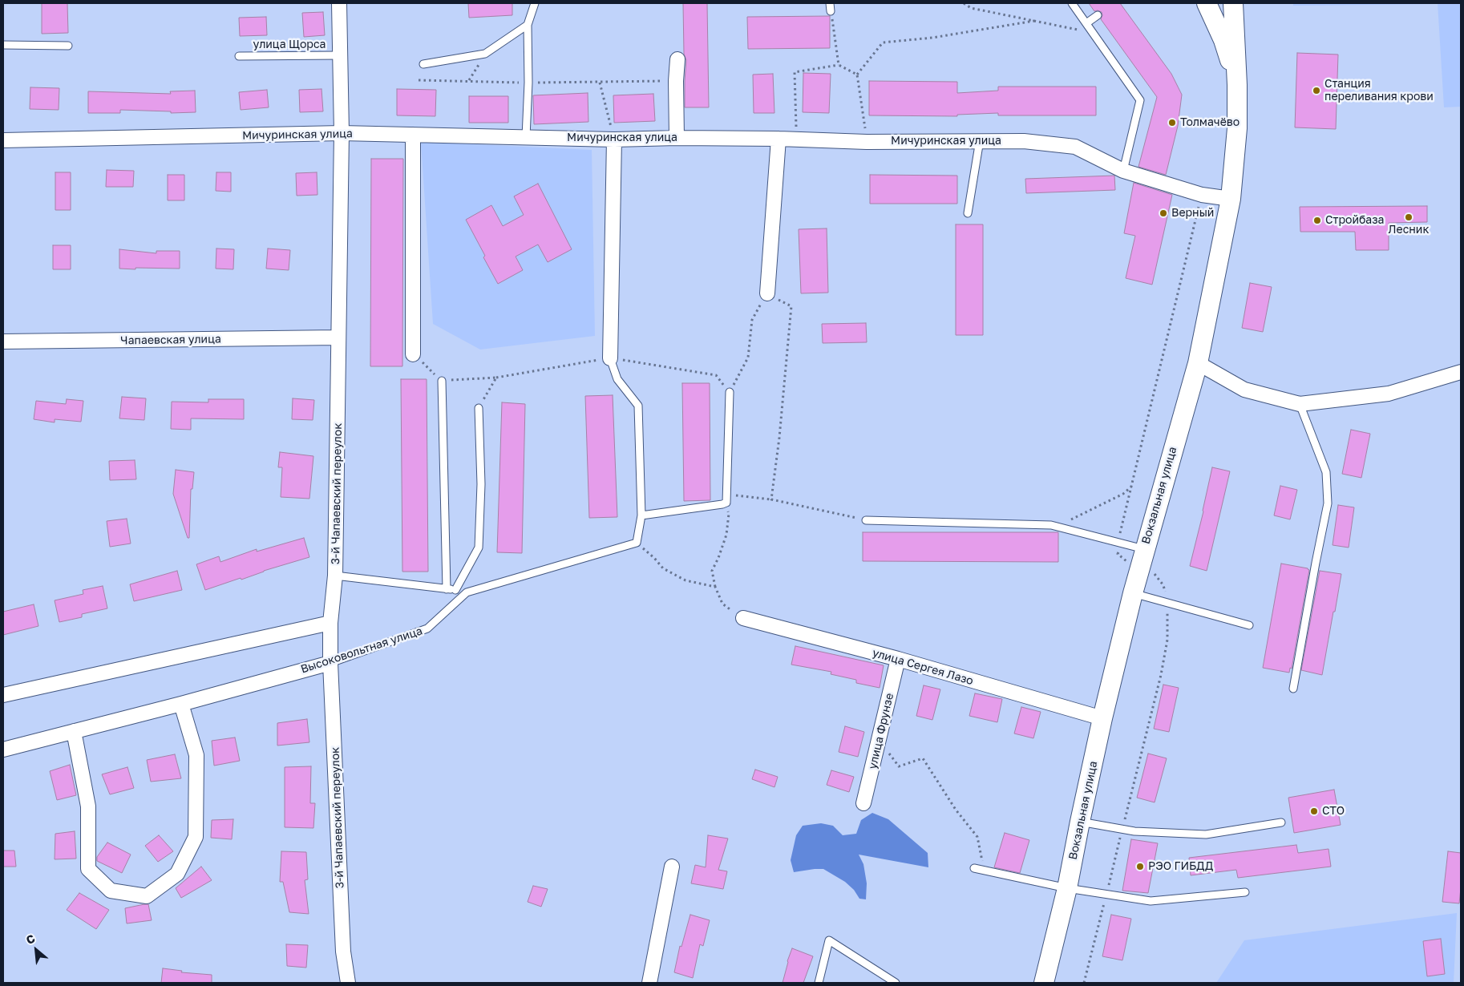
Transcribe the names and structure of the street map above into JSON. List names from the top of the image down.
{
  "streets": {
    "main road": ["Вокзальная улица"],
    "street": [
      "Мичуринская улица",
      "Чапаевская улица",
      "3-й Чапаевский переулок",
      "Высоковольтная улица",
      "улица Сергея Лазо",
      "улица Фрунзе"
    ],
    "lane": ["улица Щорса"]
  },
  "crossings": [
    ["улица Щорса", "3-й Чапаевский переулок"],
    ["Мичуринская улица", "3-й Чапаевский переулок"],
    ["Мичуринская улица", "Вокзальная улица"],
    ["Чапаевская улица", "3-й Чапаевский переулок"],
    ["3-й Чапаевский переулок", "Высоковольтная улица"],
    ["Вокзальная улица", "улица Сергея Лазо"],
    ["улица Сергея Лазо", "улица Фрунзе"]
  ],
  "places": [
    "Станция переливания крови",
    "Толмачёво",
    "Верный",
    "Лесник",
    "Стройбаза",
    "СТО",
    "РЭО ГИБДД"
  ],
  "north": "top left"
}
